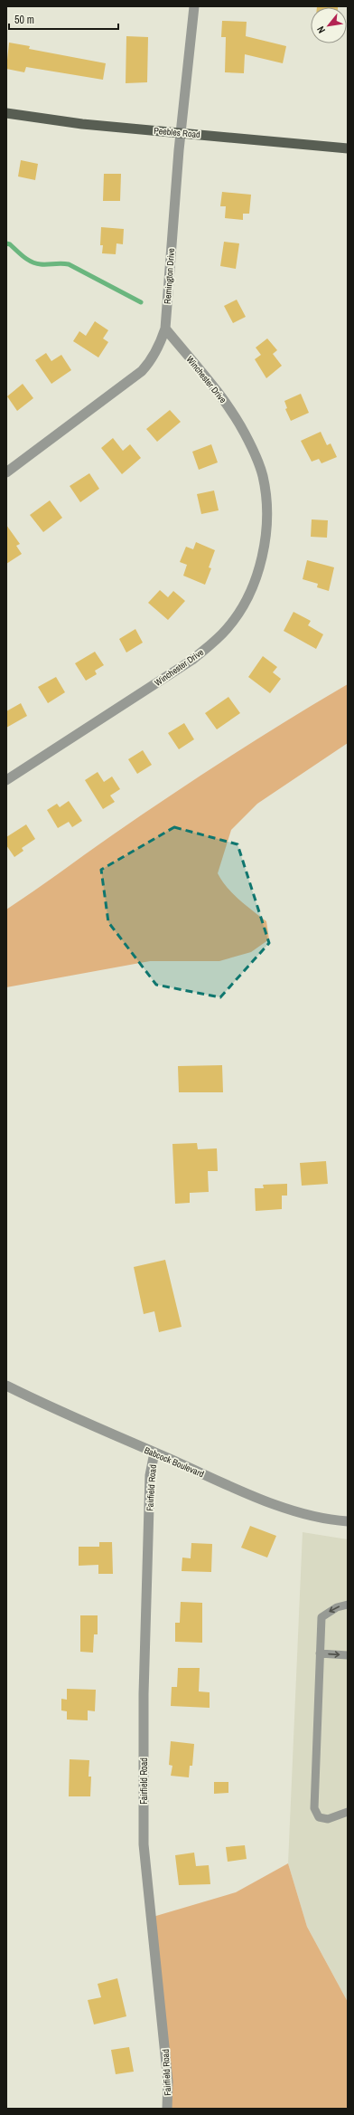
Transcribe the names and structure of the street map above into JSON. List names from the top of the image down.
{
  "streets": {
    "main road": ["Peebles Road"],
    "street": [
      "Remington Drive",
      "Winchester Drive",
      "Babcock Boulevard",
      "Fairfield Road"
    ]
  },
  "crossings": [
    ["Peebles Road", "Remington Drive"],
    ["Remington Drive", "Winchester Drive"],
    ["Babcock Boulevard", "Fairfield Road"]
  ],
  "scale_bar": "50 m",
  "north": "bottom left"
}
